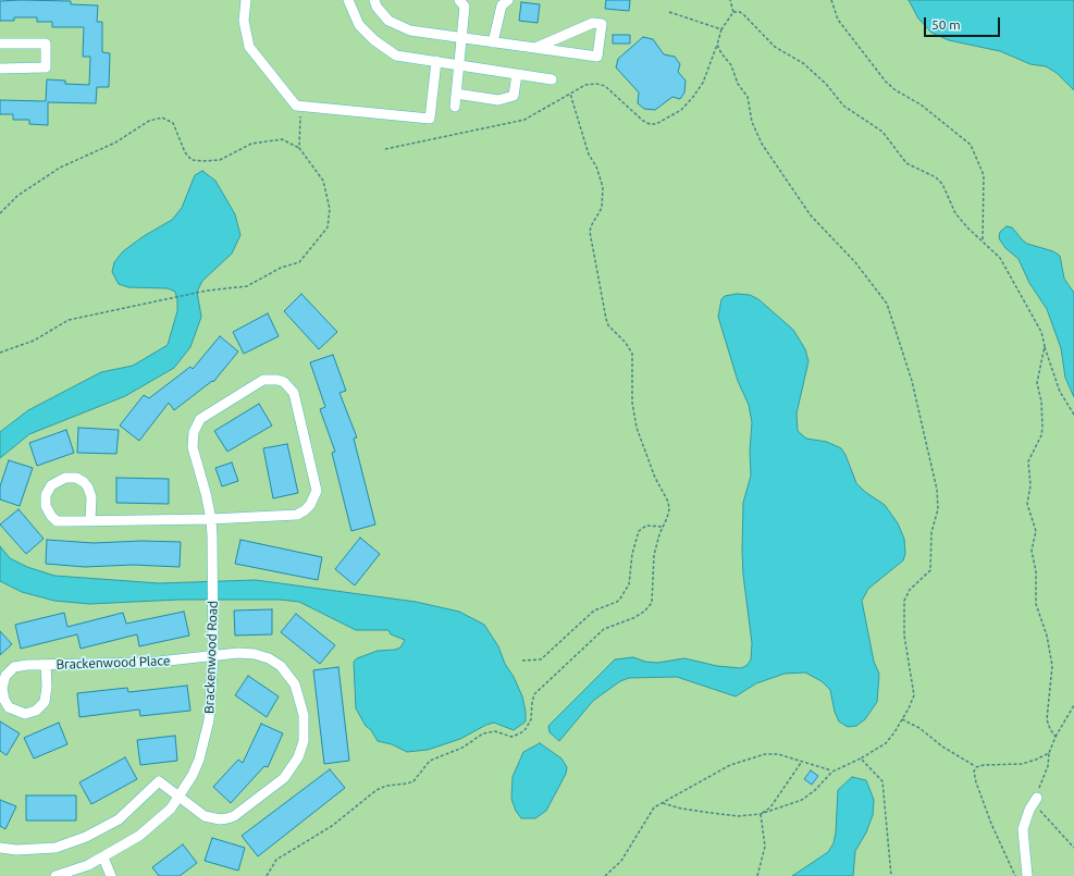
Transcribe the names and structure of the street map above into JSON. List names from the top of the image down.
{
  "streets": {
    "street": ["Brackenwood Road", "Brackenwood Place"]
  },
  "crossings": [
    ["Brackenwood Road", "Brackenwood Place"]
  ],
  "scale_bar": "50 m"
}
